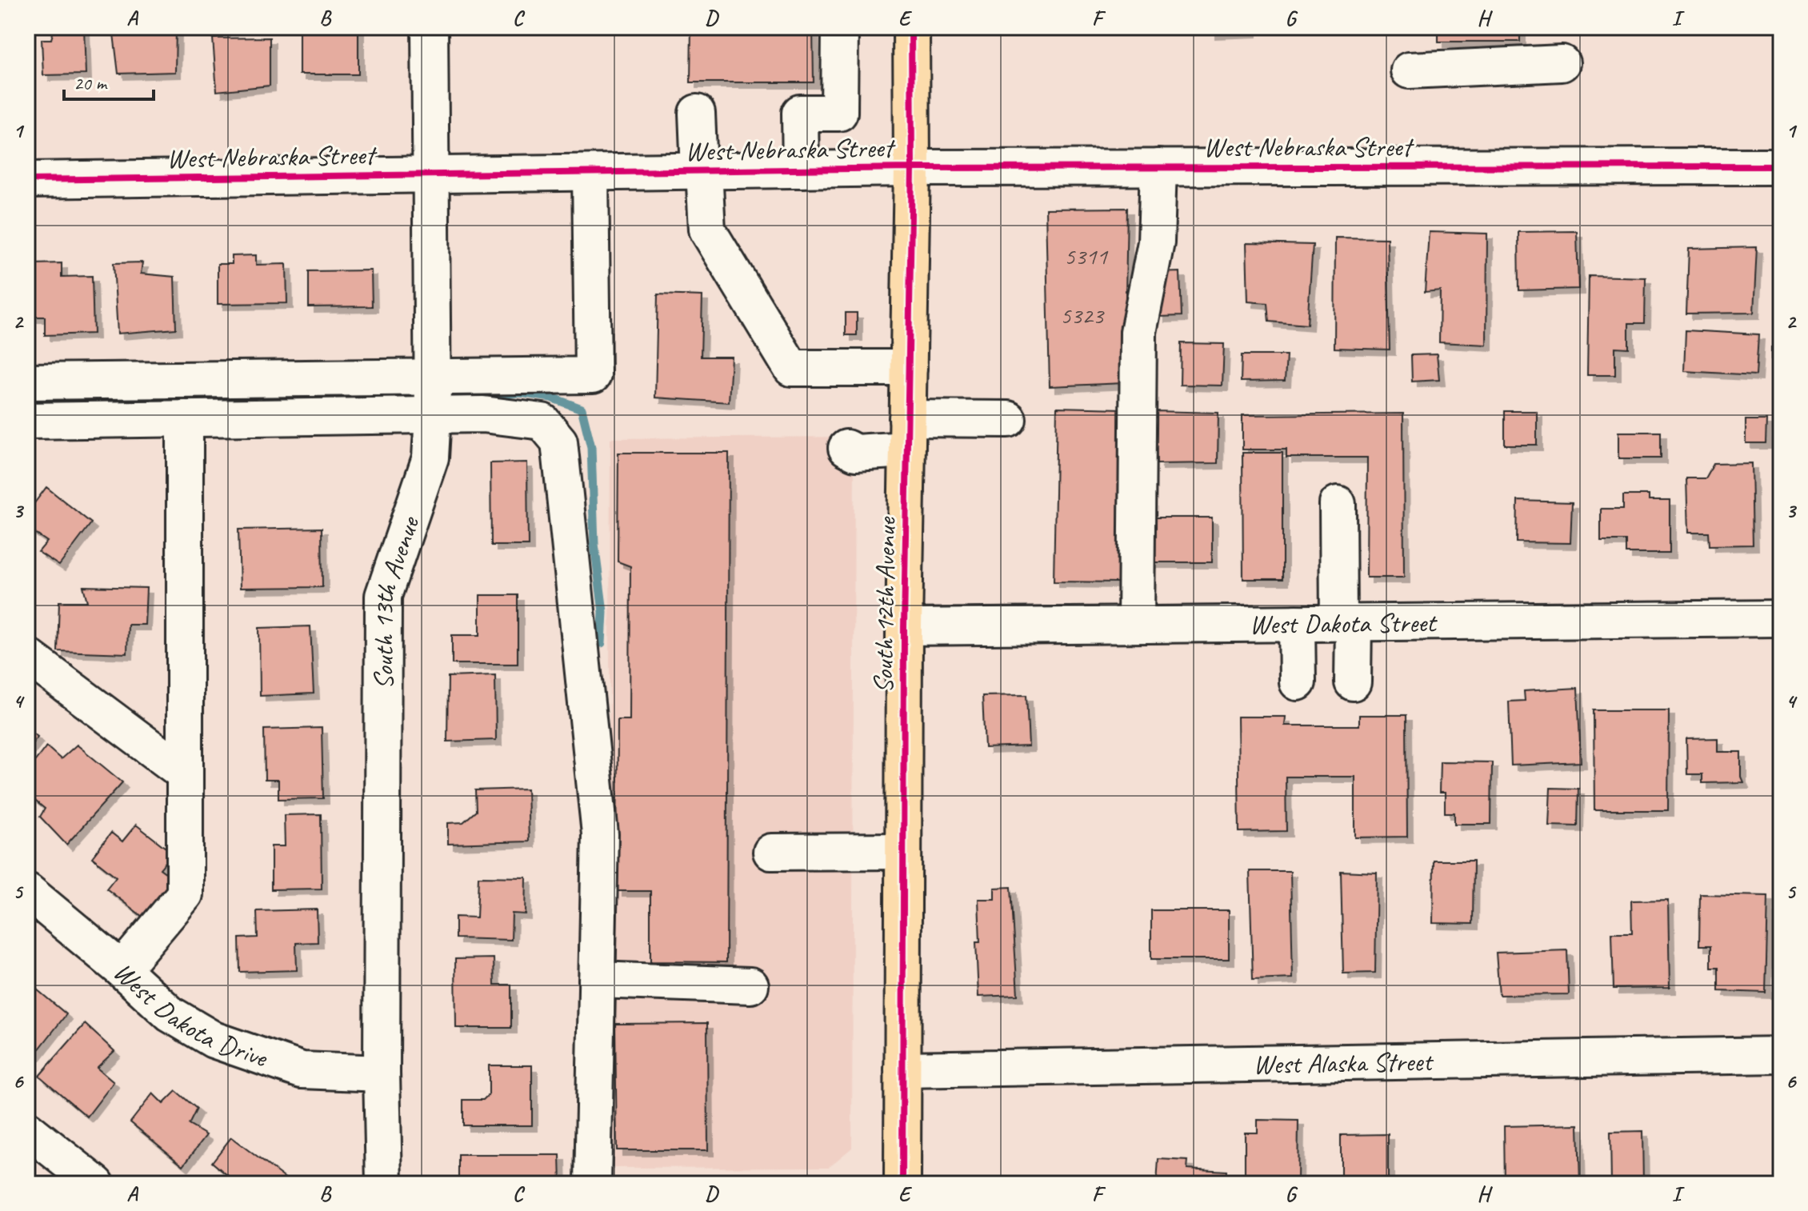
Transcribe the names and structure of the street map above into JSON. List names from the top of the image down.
{
  "streets": {
    "main road": ["South 12th Avenue"],
    "street": [
      "West Nebraska Street",
      "South 13th Avenue",
      "West Dakota Street",
      "West Dakota Drive",
      "West Alaska Street"
    ]
  },
  "crossings": [
    ["West Nebraska Street", "South 13th Avenue"],
    ["West Nebraska Street", "South 12th Avenue"],
    ["South 13th Avenue", "West Dakota Drive"],
    ["South 12th Avenue", "West Dakota Street"],
    ["South 12th Avenue", "West Alaska Street"]
  ],
  "house_numbers": ["5311", "5323"],
  "scale_bar": "20 m",
  "grid": {
    "columns": [
      "A",
      "B",
      "C",
      "D",
      "E",
      "F",
      "G",
      "H",
      "I"
    ],
    "rows": [
      "1",
      "2",
      "3",
      "4",
      "5",
      "6"
    ]
  }
}
